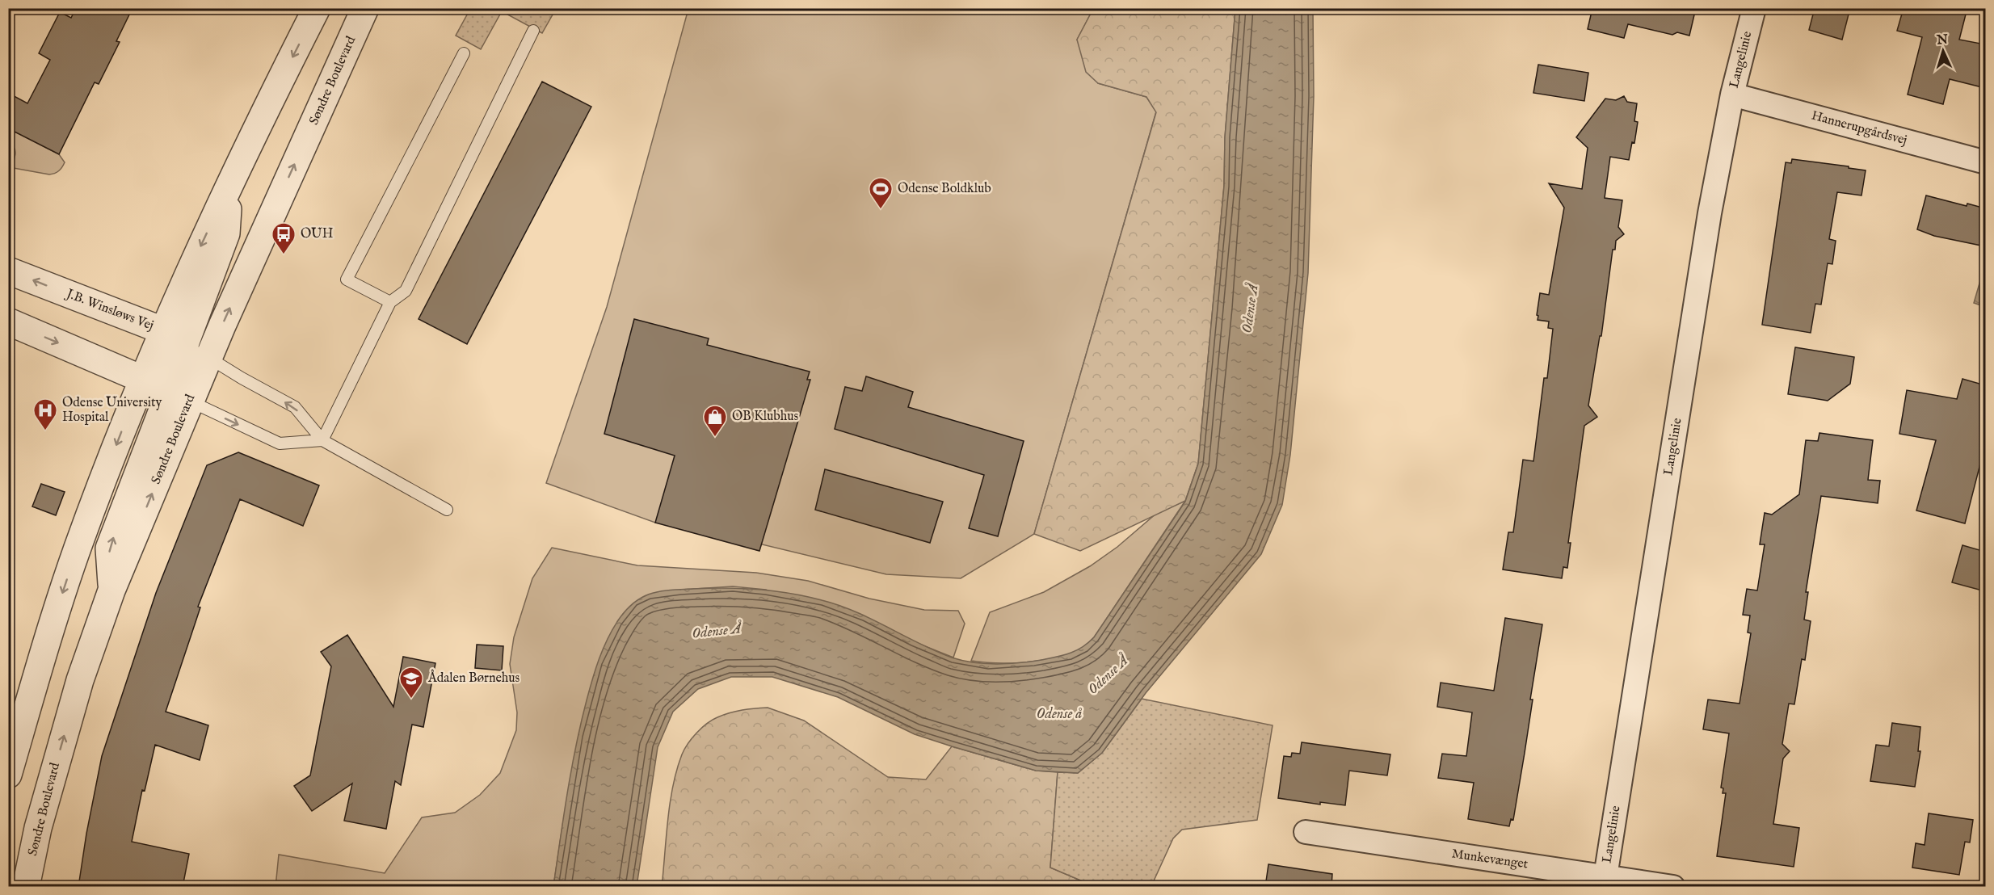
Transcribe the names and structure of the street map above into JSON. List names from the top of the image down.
{
  "streets": {
    "street": [
      "Langelinie",
      "Søndre Boulevard",
      "Hannerupgårdsvej",
      "J.B. Winsløws Vej",
      "Munkevænget"
    ]
  },
  "crossings": [
    ["Langelinie", "Hannerupgårdsvej"],
    ["Langelinie", "Munkevænget"],
    ["Søndre Boulevard", "J.B. Winsløws Vej"]
  ],
  "water": ["Odense Å", "Odense å"],
  "places": {
    "sports": ["Odense Boldklub"],
    "bus stop": ["OUH"],
    "hospital": ["Odense University Hospital"],
    "shop": ["OB Klubhus"],
    "school or university": ["Ådalen Børnehus"]
  },
  "north": "top"
}
